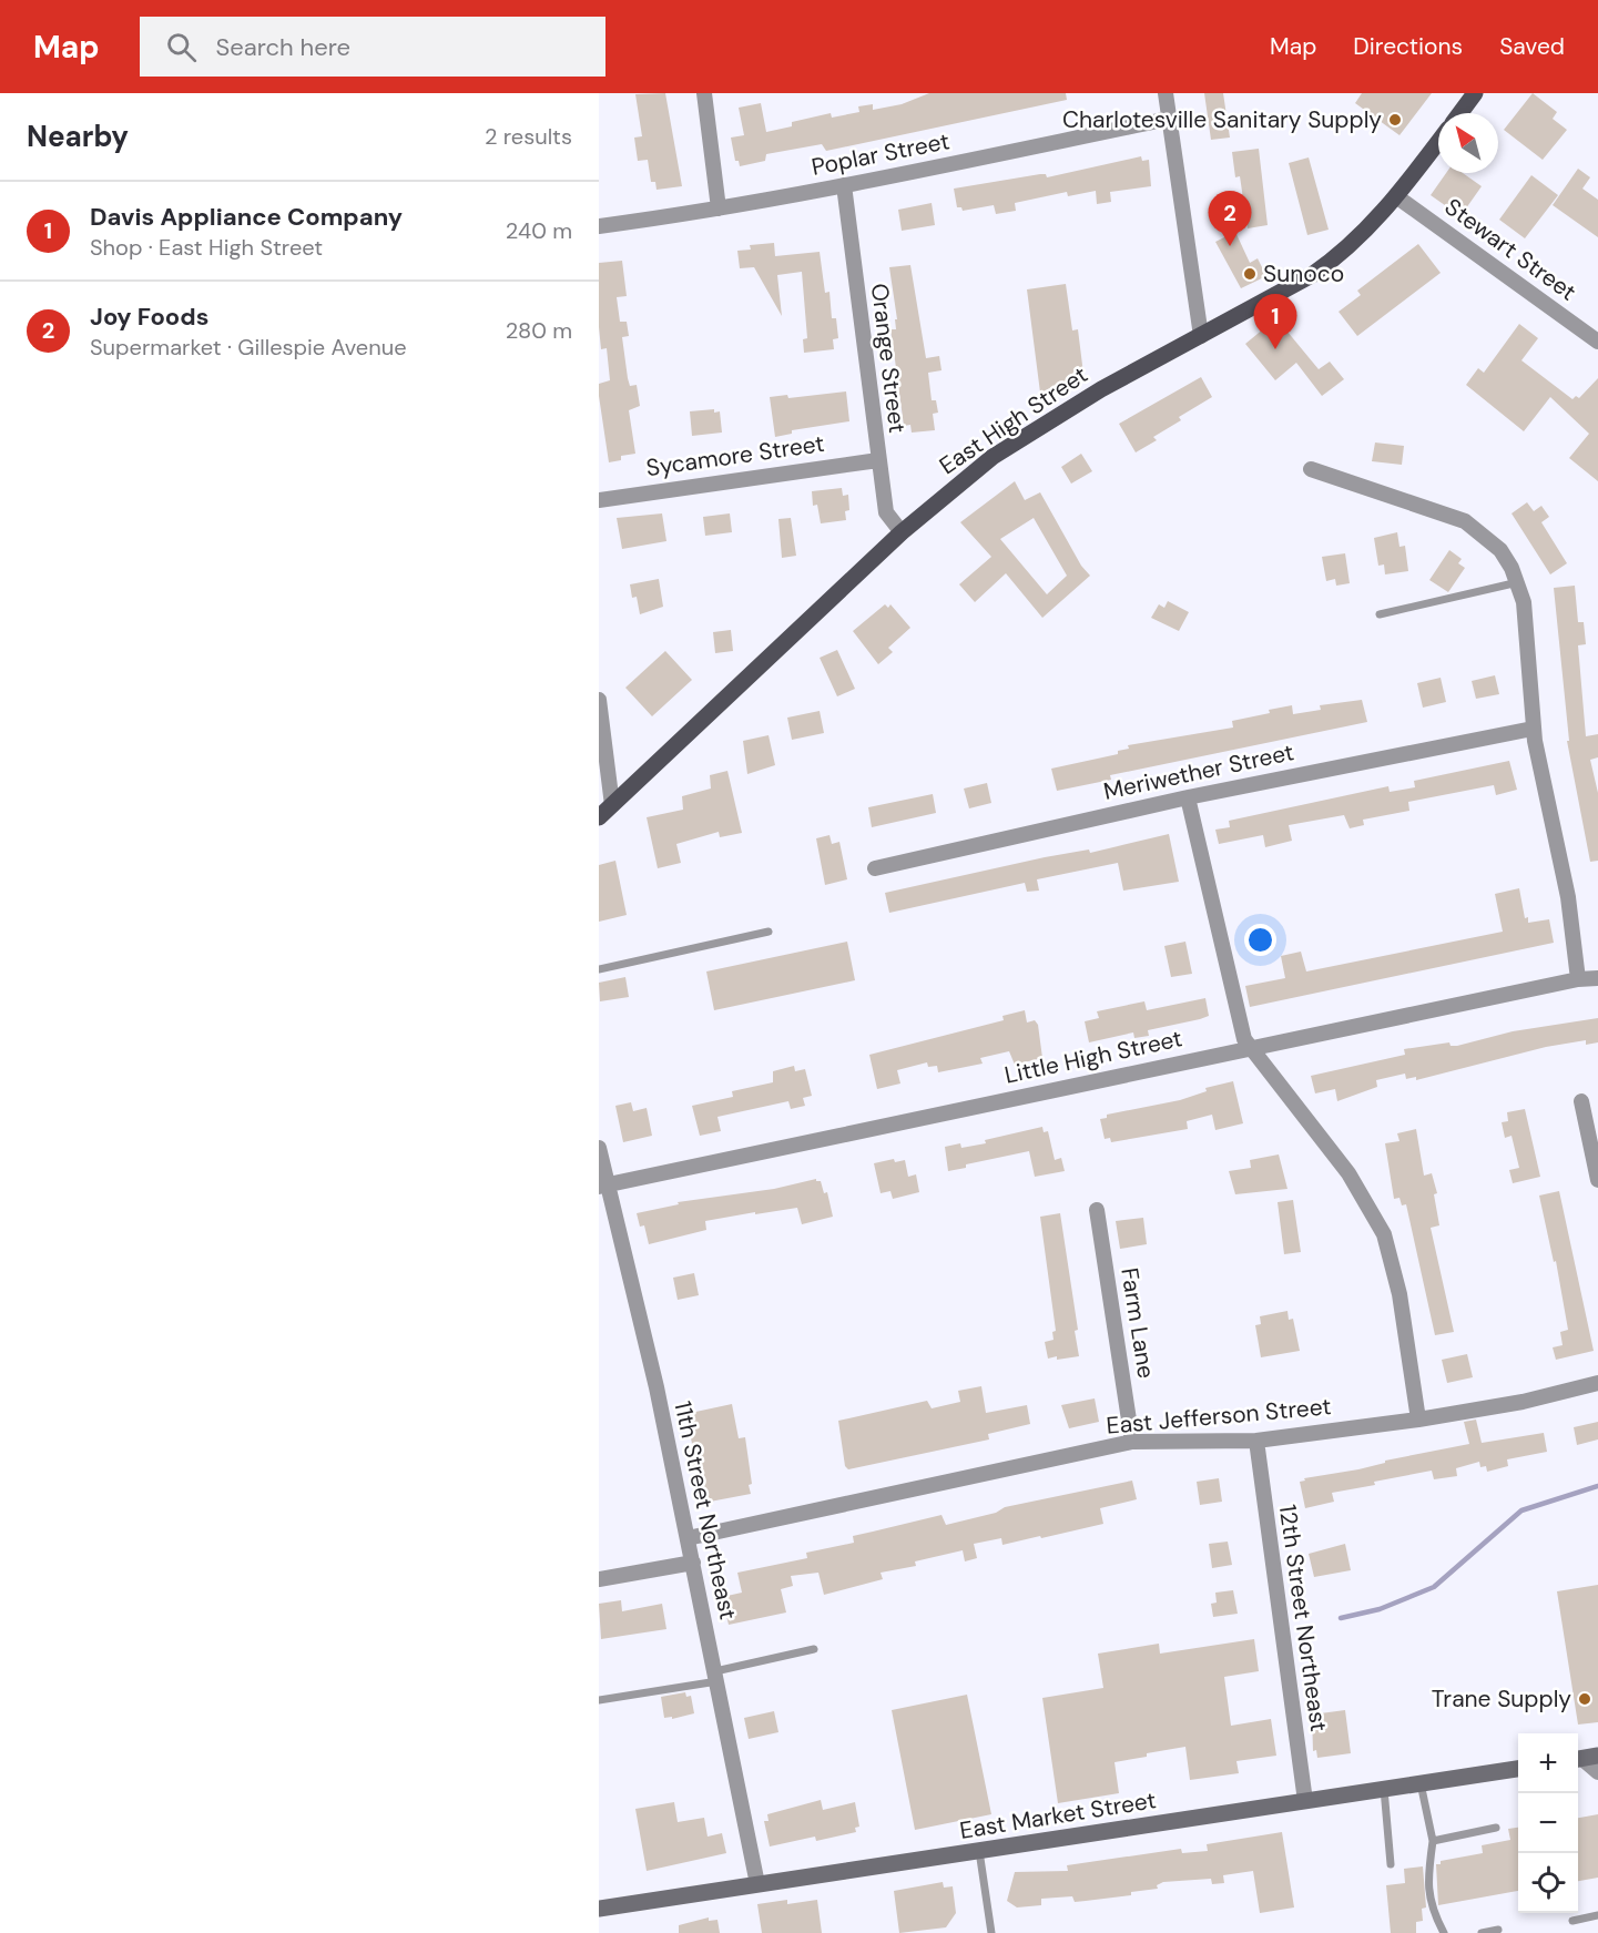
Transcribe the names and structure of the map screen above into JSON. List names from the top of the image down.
{
  "streets": {
    "main road": ["East High Street", "East Market Street"],
    "street": [
      "Poplar Street",
      "Stewart Street",
      "Orange Street",
      "Sycamore Street",
      "Meriwether Street",
      "Little High Street",
      "Farm Lane",
      "East Jefferson Street",
      "11th Street Northeast",
      "12th Street Northeast"
    ]
  },
  "crossings": [
    ["Poplar Street", "Orange Street"],
    ["Stewart Street", "East High Street"],
    ["Orange Street", "East High Street"],
    ["Orange Street", "Sycamore Street"],
    ["Little High Street", "11th Street Northeast"],
    ["Farm Lane", "East Jefferson Street"],
    ["East Jefferson Street", "11th Street Northeast"],
    ["East Jefferson Street", "12th Street Northeast"],
    ["11th Street Northeast", "East Market Street"],
    ["12th Street Northeast", "East Market Street"]
  ],
  "places": ["Charlotesville Sanitary Supply", "Sunoco", "Trane Supply"],
  "north": "top left",
  "page": {
    "header": "Map",
    "search": "Search here",
    "nav": ["Map", "Directions", "Saved"],
    "heading": ["Nearby", "2 results"],
    "list": [
      {
        "mark": "1",
        "name": "Davis Appliance Company",
        "note": "Shop · East High Street",
        "value": "240 m"
      },
      {
        "mark": "2",
        "name": "Joy Foods",
        "note": "Supermarket · Gillespie Avenue",
        "value": "280 m"
      }
    ],
    "pins": ["2", "1"],
    "map_buttons": ["+", "−"]
  }
}
